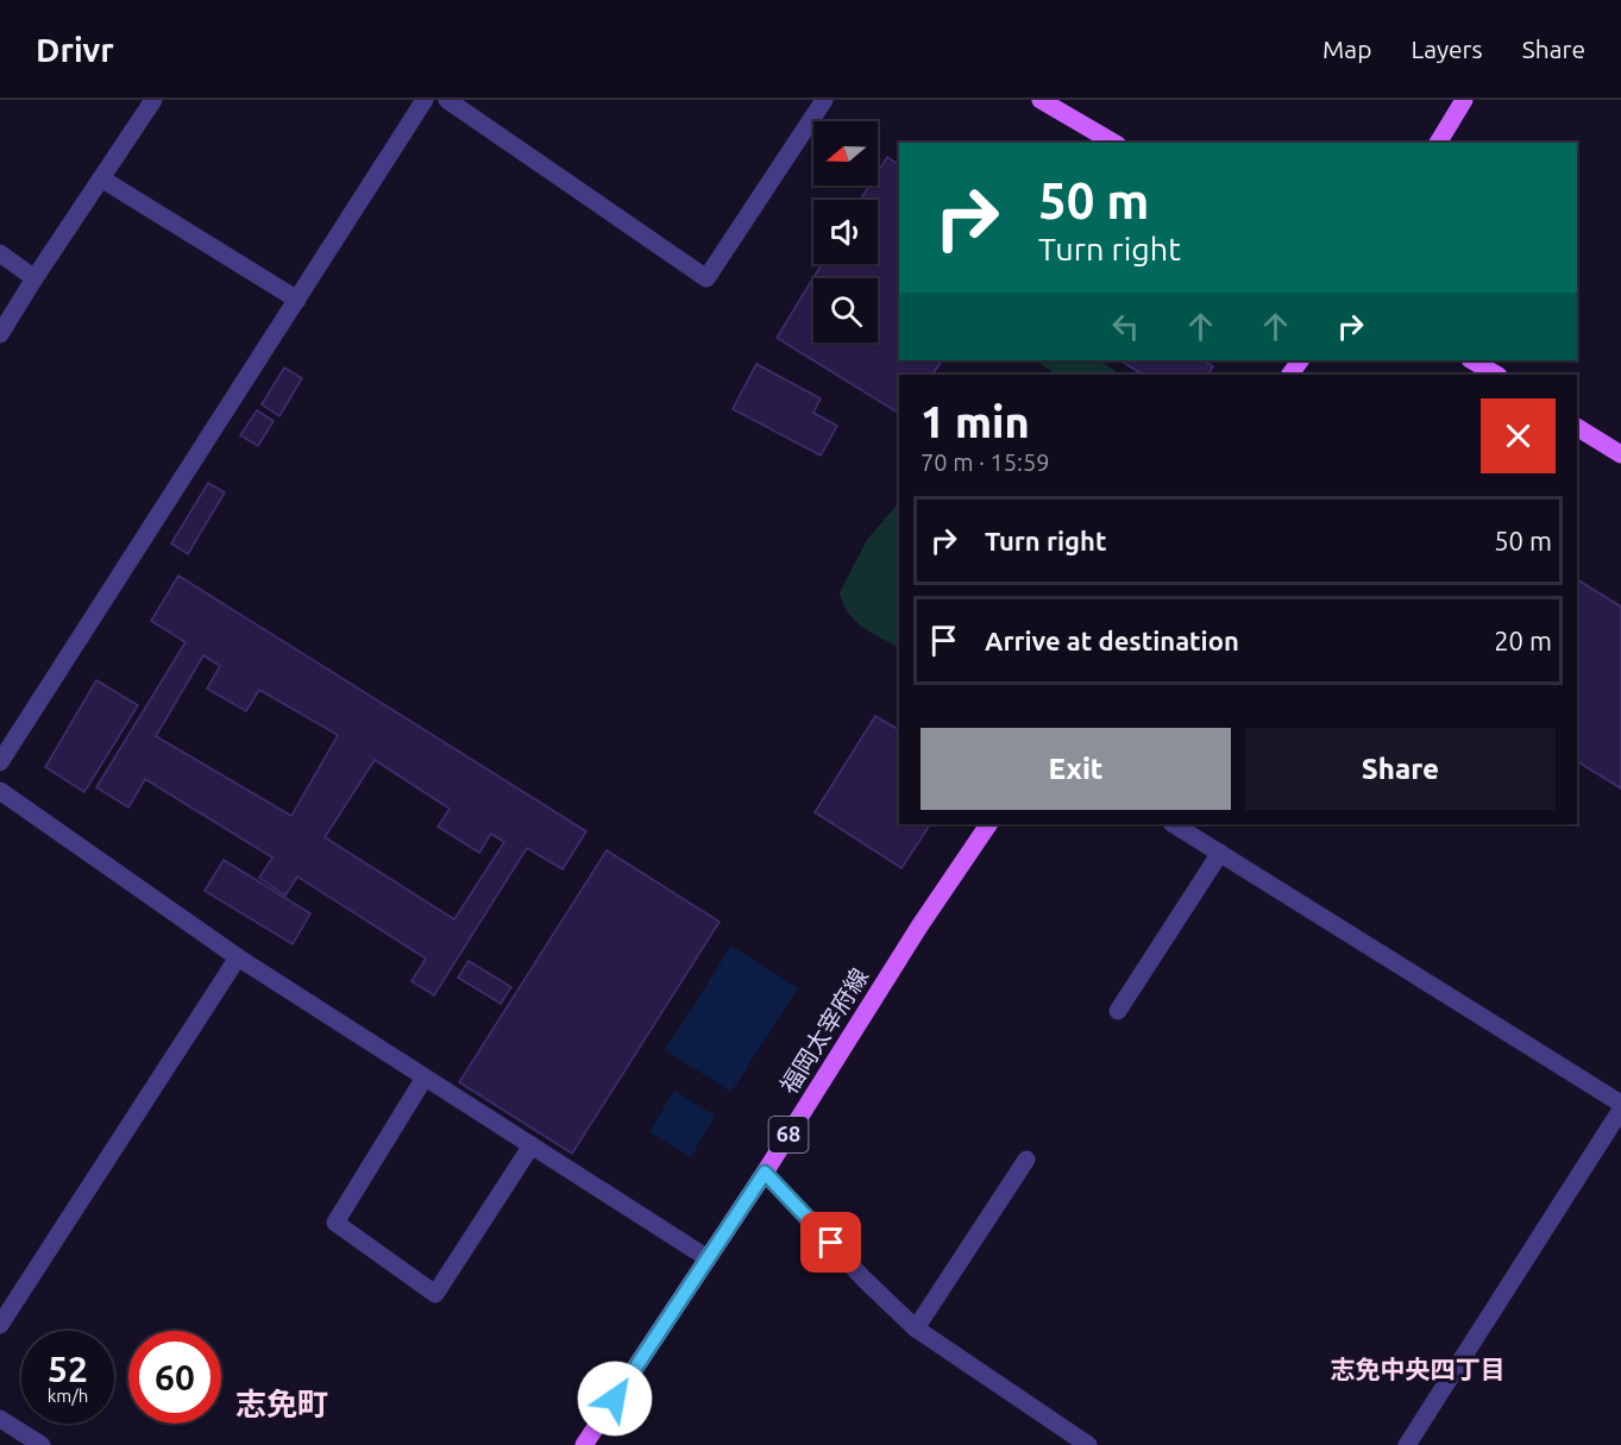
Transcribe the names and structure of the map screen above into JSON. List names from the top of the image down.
{
  "streets": {
    "main road": ["福岡太宰府線", "68"]
  },
  "districts": ["志免中央四丁目", "志免町"],
  "north": "left",
  "page": {
    "header": "Drivr",
    "nav": ["Map", "Layers", "Share"],
    "turn": ["50 m", "Turn right"],
    "heading": ["1 min", "70 m · 15:59"],
    "list": [
      {
        "name": "Turn right",
        "value": "50 m"
      },
      {
        "name": "Arrive at destination",
        "value": "20 m"
      }
    ],
    "buttons": ["Exit", "Share"],
    "speed": "52 km/h",
    "limit": "60"
  }
}
